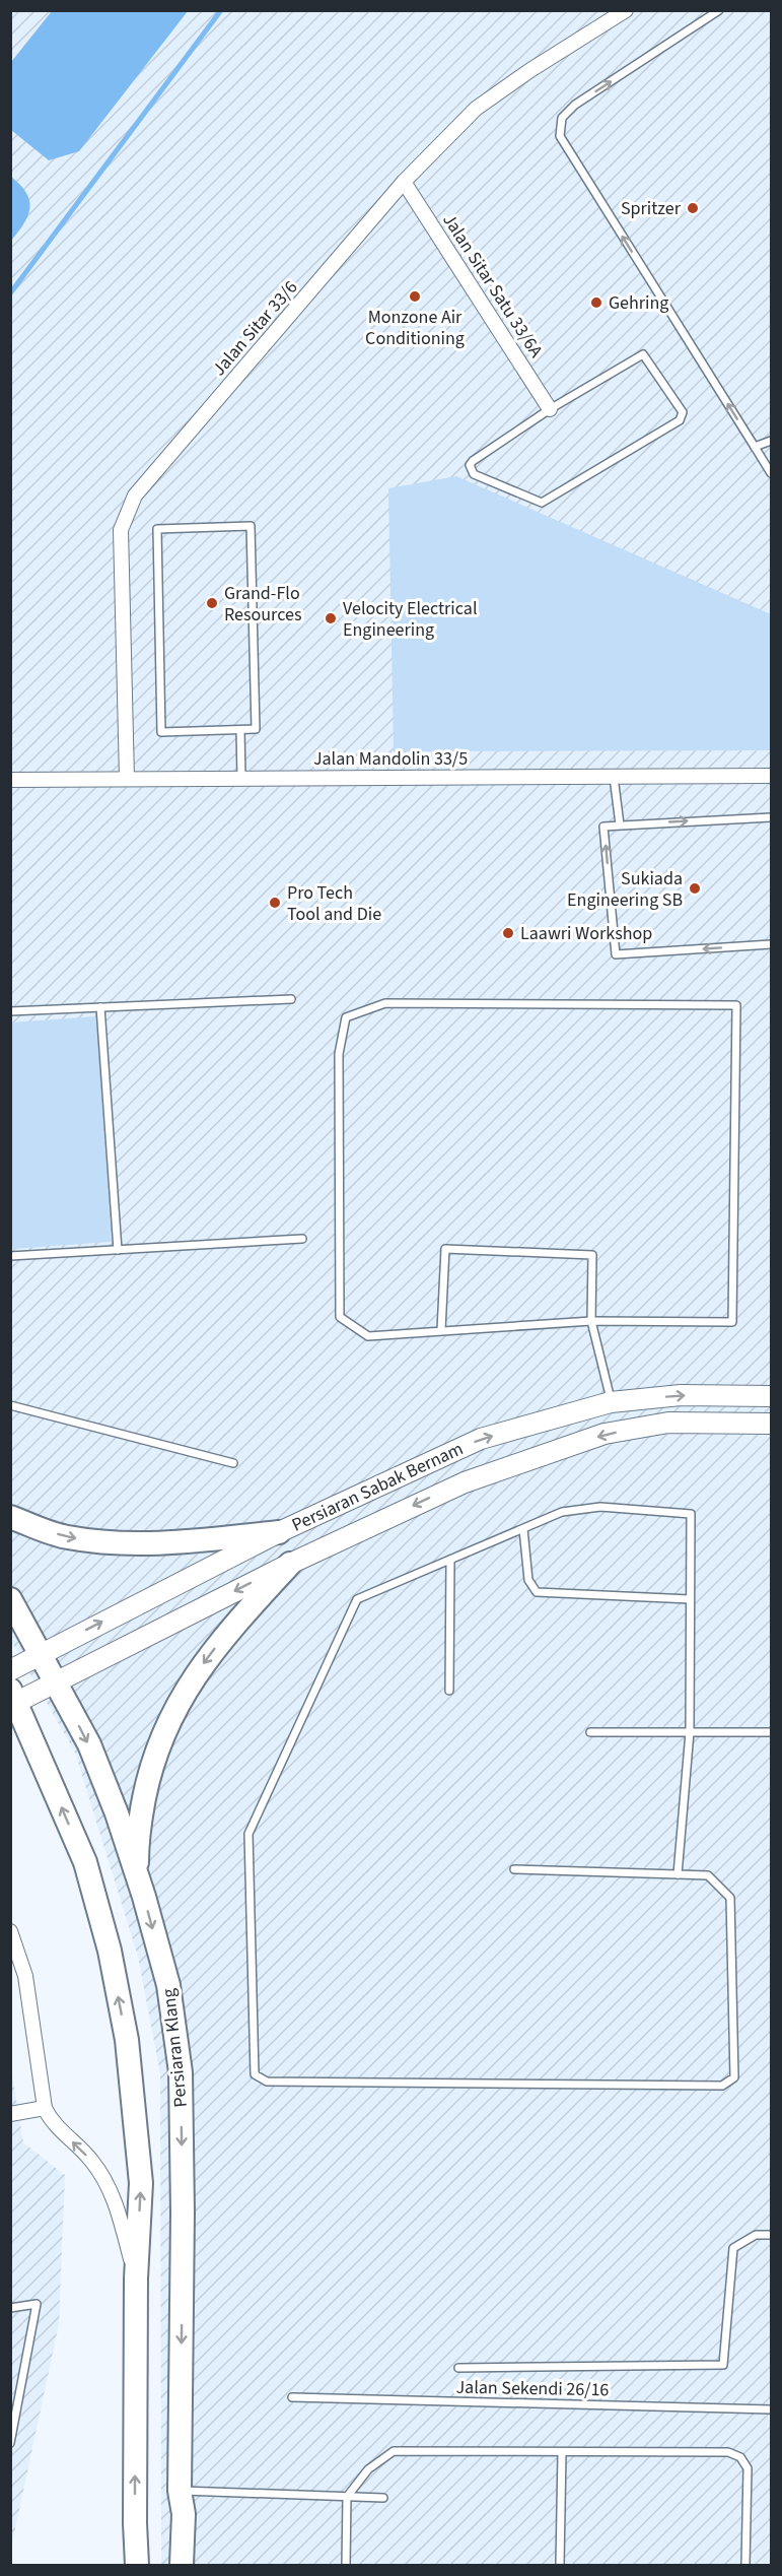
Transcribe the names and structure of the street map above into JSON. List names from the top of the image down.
{
  "streets": {
    "main road": ["Persiaran Klang"],
    "street": [
      "Jalan Sitar Satu 33/6A",
      "Jalan Sitar 33/6",
      "Jalan Mandolin 33/5",
      "Persiaran Sabak Bernam"
    ],
    "lane": ["Jalan Sekendi 26/16"]
  },
  "crossings": [
    ["Jalan Sitar Satu 33/6A", "Jalan Sitar 33/6"],
    ["Jalan Sitar 33/6", "Jalan Mandolin 33/5"],
    ["Persiaran Sabak Bernam", "Persiaran Klang"]
  ],
  "places": [
    "Spritzer",
    "Monzone Air Conditioning",
    "Gehring",
    "Grand-Flo Resources",
    "Velocity Electrical Engineering",
    "Sukiada Engineering SB",
    "Pro Tech Tool and Die",
    "Laawri Workshop"
  ]
}
